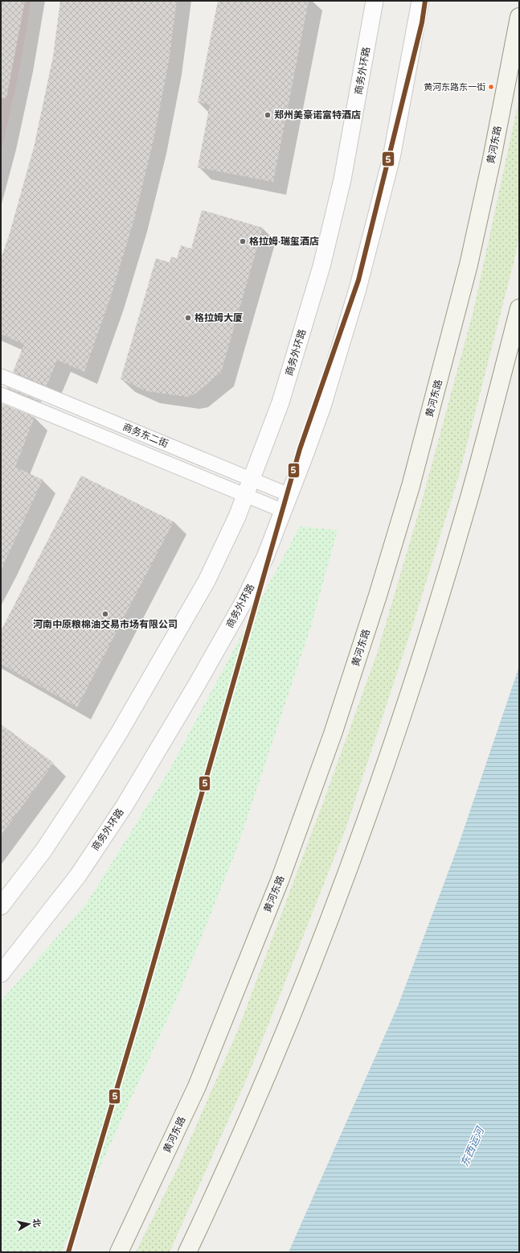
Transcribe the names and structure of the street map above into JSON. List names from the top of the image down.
{
  "streets": {
    "main road": ["黄河东路"],
    "street": ["商务外环路", "商务东二街"]
  },
  "crossings": [
    ["商务外环路", "商务东二街"]
  ],
  "water": ["东西运河"],
  "places": [
    "黄河东路东一街",
    "郑州美豪诺富特酒店",
    "格拉姆·瑞玺酒店",
    "格拉姆大厦",
    "河南中原粮棉油交易市场有限公司"
  ],
  "lines": ["transit line 5"],
  "north": "right"
}
